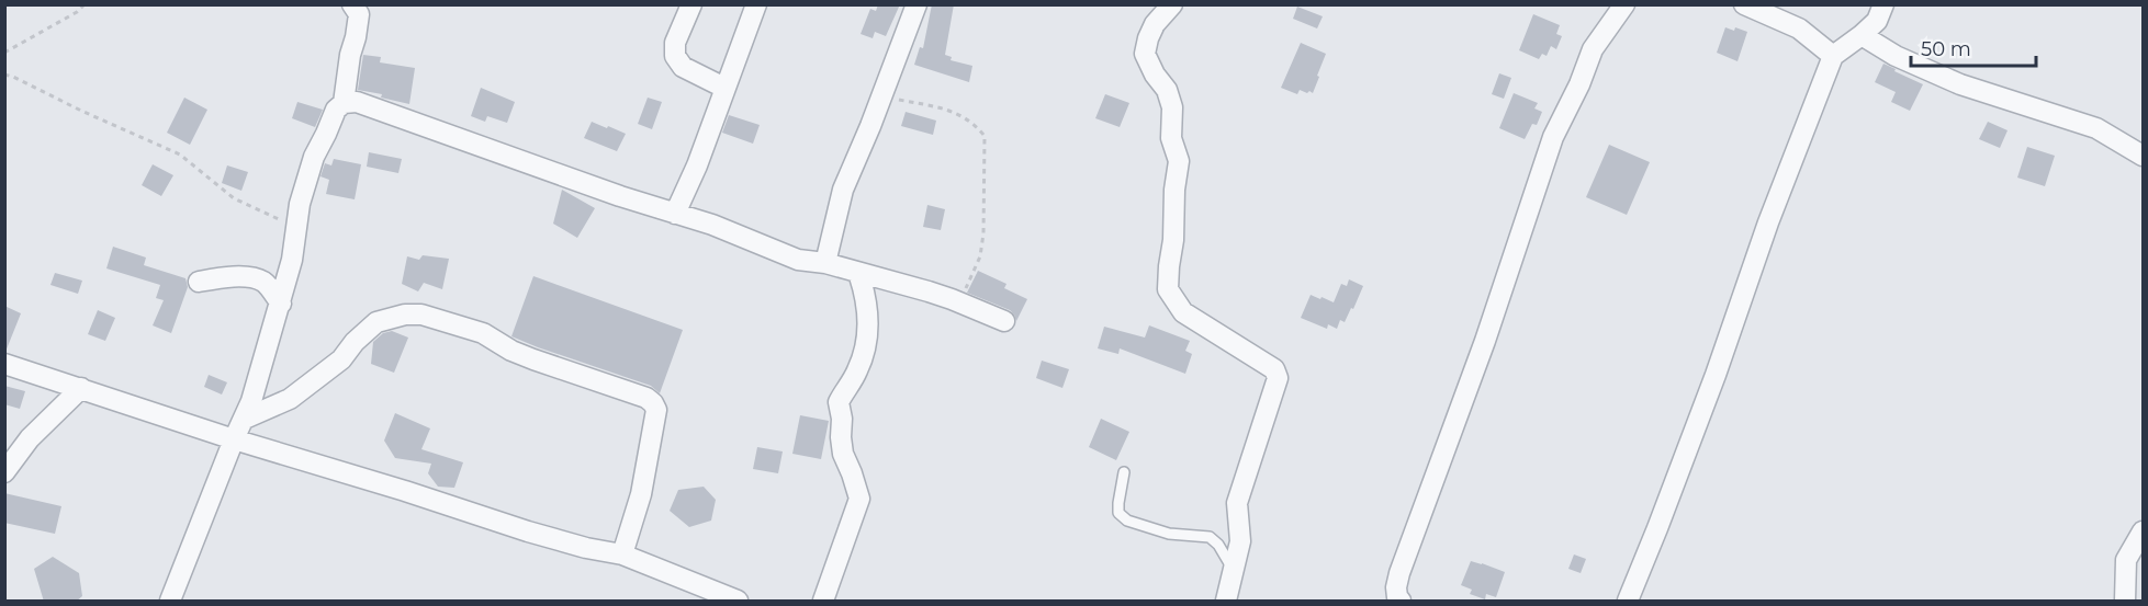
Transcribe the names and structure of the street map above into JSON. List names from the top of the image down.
{
  "scale_bar": "50 m"
}
